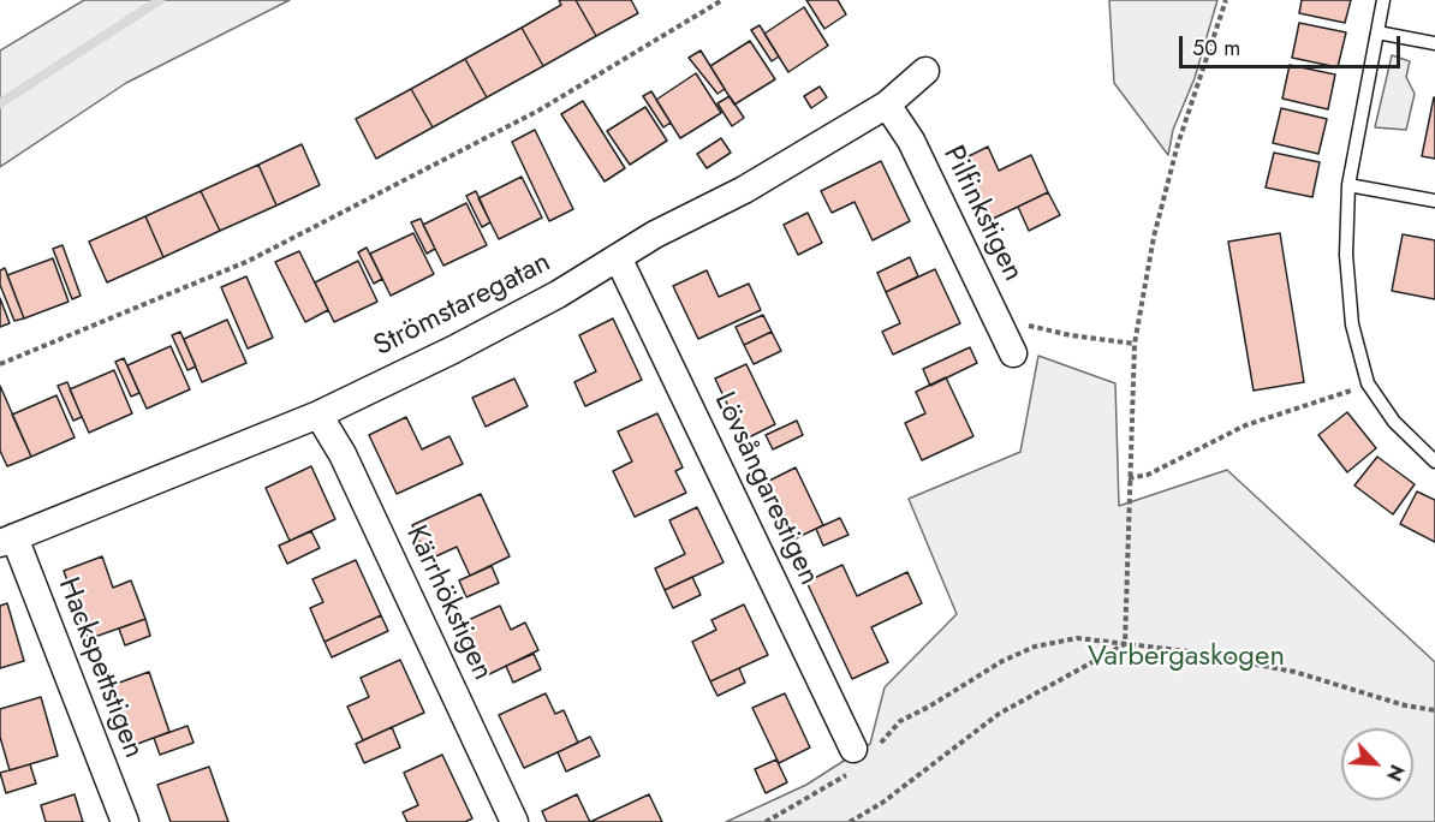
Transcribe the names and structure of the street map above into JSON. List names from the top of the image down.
{
  "streets": {
    "street": [
      "Pilfinkstigen",
      "Strömstaregatan",
      "Lövsångarestigen",
      "Kärrhökstigen",
      "Hackspettstigen"
    ]
  },
  "crossings": [
    ["Pilfinkstigen", "Strömstaregatan"],
    ["Strömstaregatan", "Lövsångarestigen"],
    ["Strömstaregatan", "Kärrhökstigen"],
    ["Strömstaregatan", "Hackspettstigen"]
  ],
  "parks": ["Varbergaskogen"],
  "scale_bar": "50 m",
  "north": "bottom right"
}
